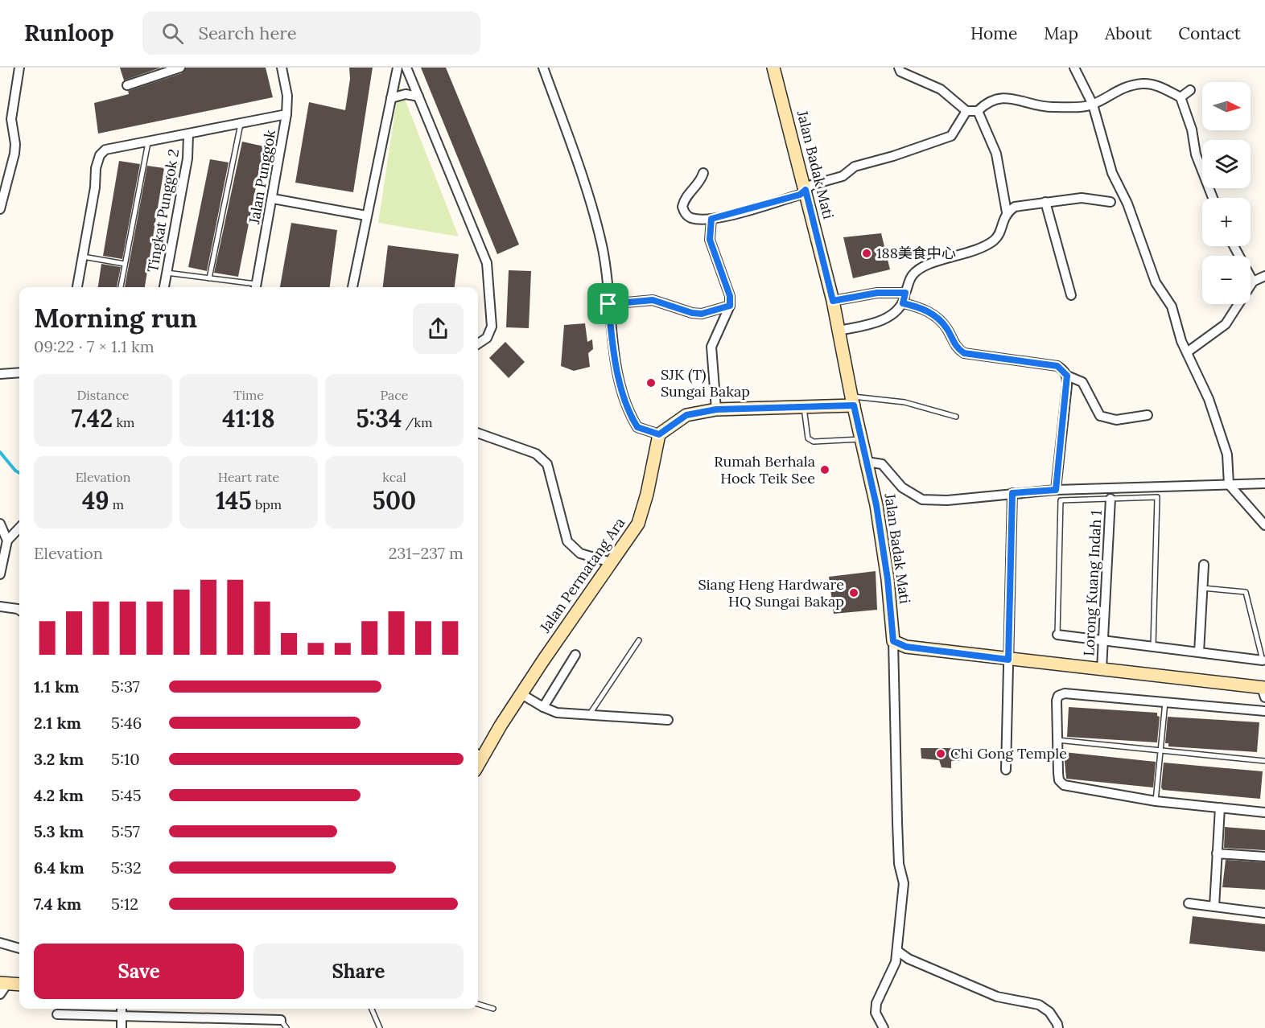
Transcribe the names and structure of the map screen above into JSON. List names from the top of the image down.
{
  "streets": {
    "main road": ["Jalan Badak Mati", "Jalan Permatang Ara"],
    "street": ["Jalan Punggok", "Tingkat Punggok 2", "Lorong Kuang Indah 1"]
  },
  "places": [
    "188美食中心",
    "SJK (T) Sungai Bakap",
    "Rumah Berhala Hock Teik See",
    "Siang Heng Hardware HQ Sungai Bakap",
    "Chi Gong Temple"
  ],
  "north": "right",
  "page": {
    "header": "Runloop",
    "search": "Search here",
    "nav": [
      "Home",
      "Map",
      "About",
      "Contact"
    ],
    "map_buttons": ["+", "−"],
    "heading": ["Morning run", "09:22 · 7 × 1.1 km"],
    "stats": [
      ["Distance", "7.42 km"],
      ["Time", "41:18"],
      ["Pace", "5:34 /km"],
      ["Elevation", "49 m"],
      ["Heart rate", "145 bpm"],
      ["kcal", "500"]
    ],
    "chart": ["Elevation", "231–237 m"],
    "list": [
      {
        "name": "1.1 km",
        "note": "5:37"
      },
      {
        "name": "2.1 km",
        "note": "5:46"
      },
      {
        "name": "3.2 km",
        "note": "5:10"
      },
      {
        "name": "4.2 km",
        "note": "5:45"
      },
      {
        "name": "5.3 km",
        "note": "5:57"
      },
      {
        "name": "6.4 km",
        "note": "5:32"
      },
      {
        "name": "7.4 km",
        "note": "5:12"
      }
    ],
    "buttons": ["Save", "Share"]
  }
}
